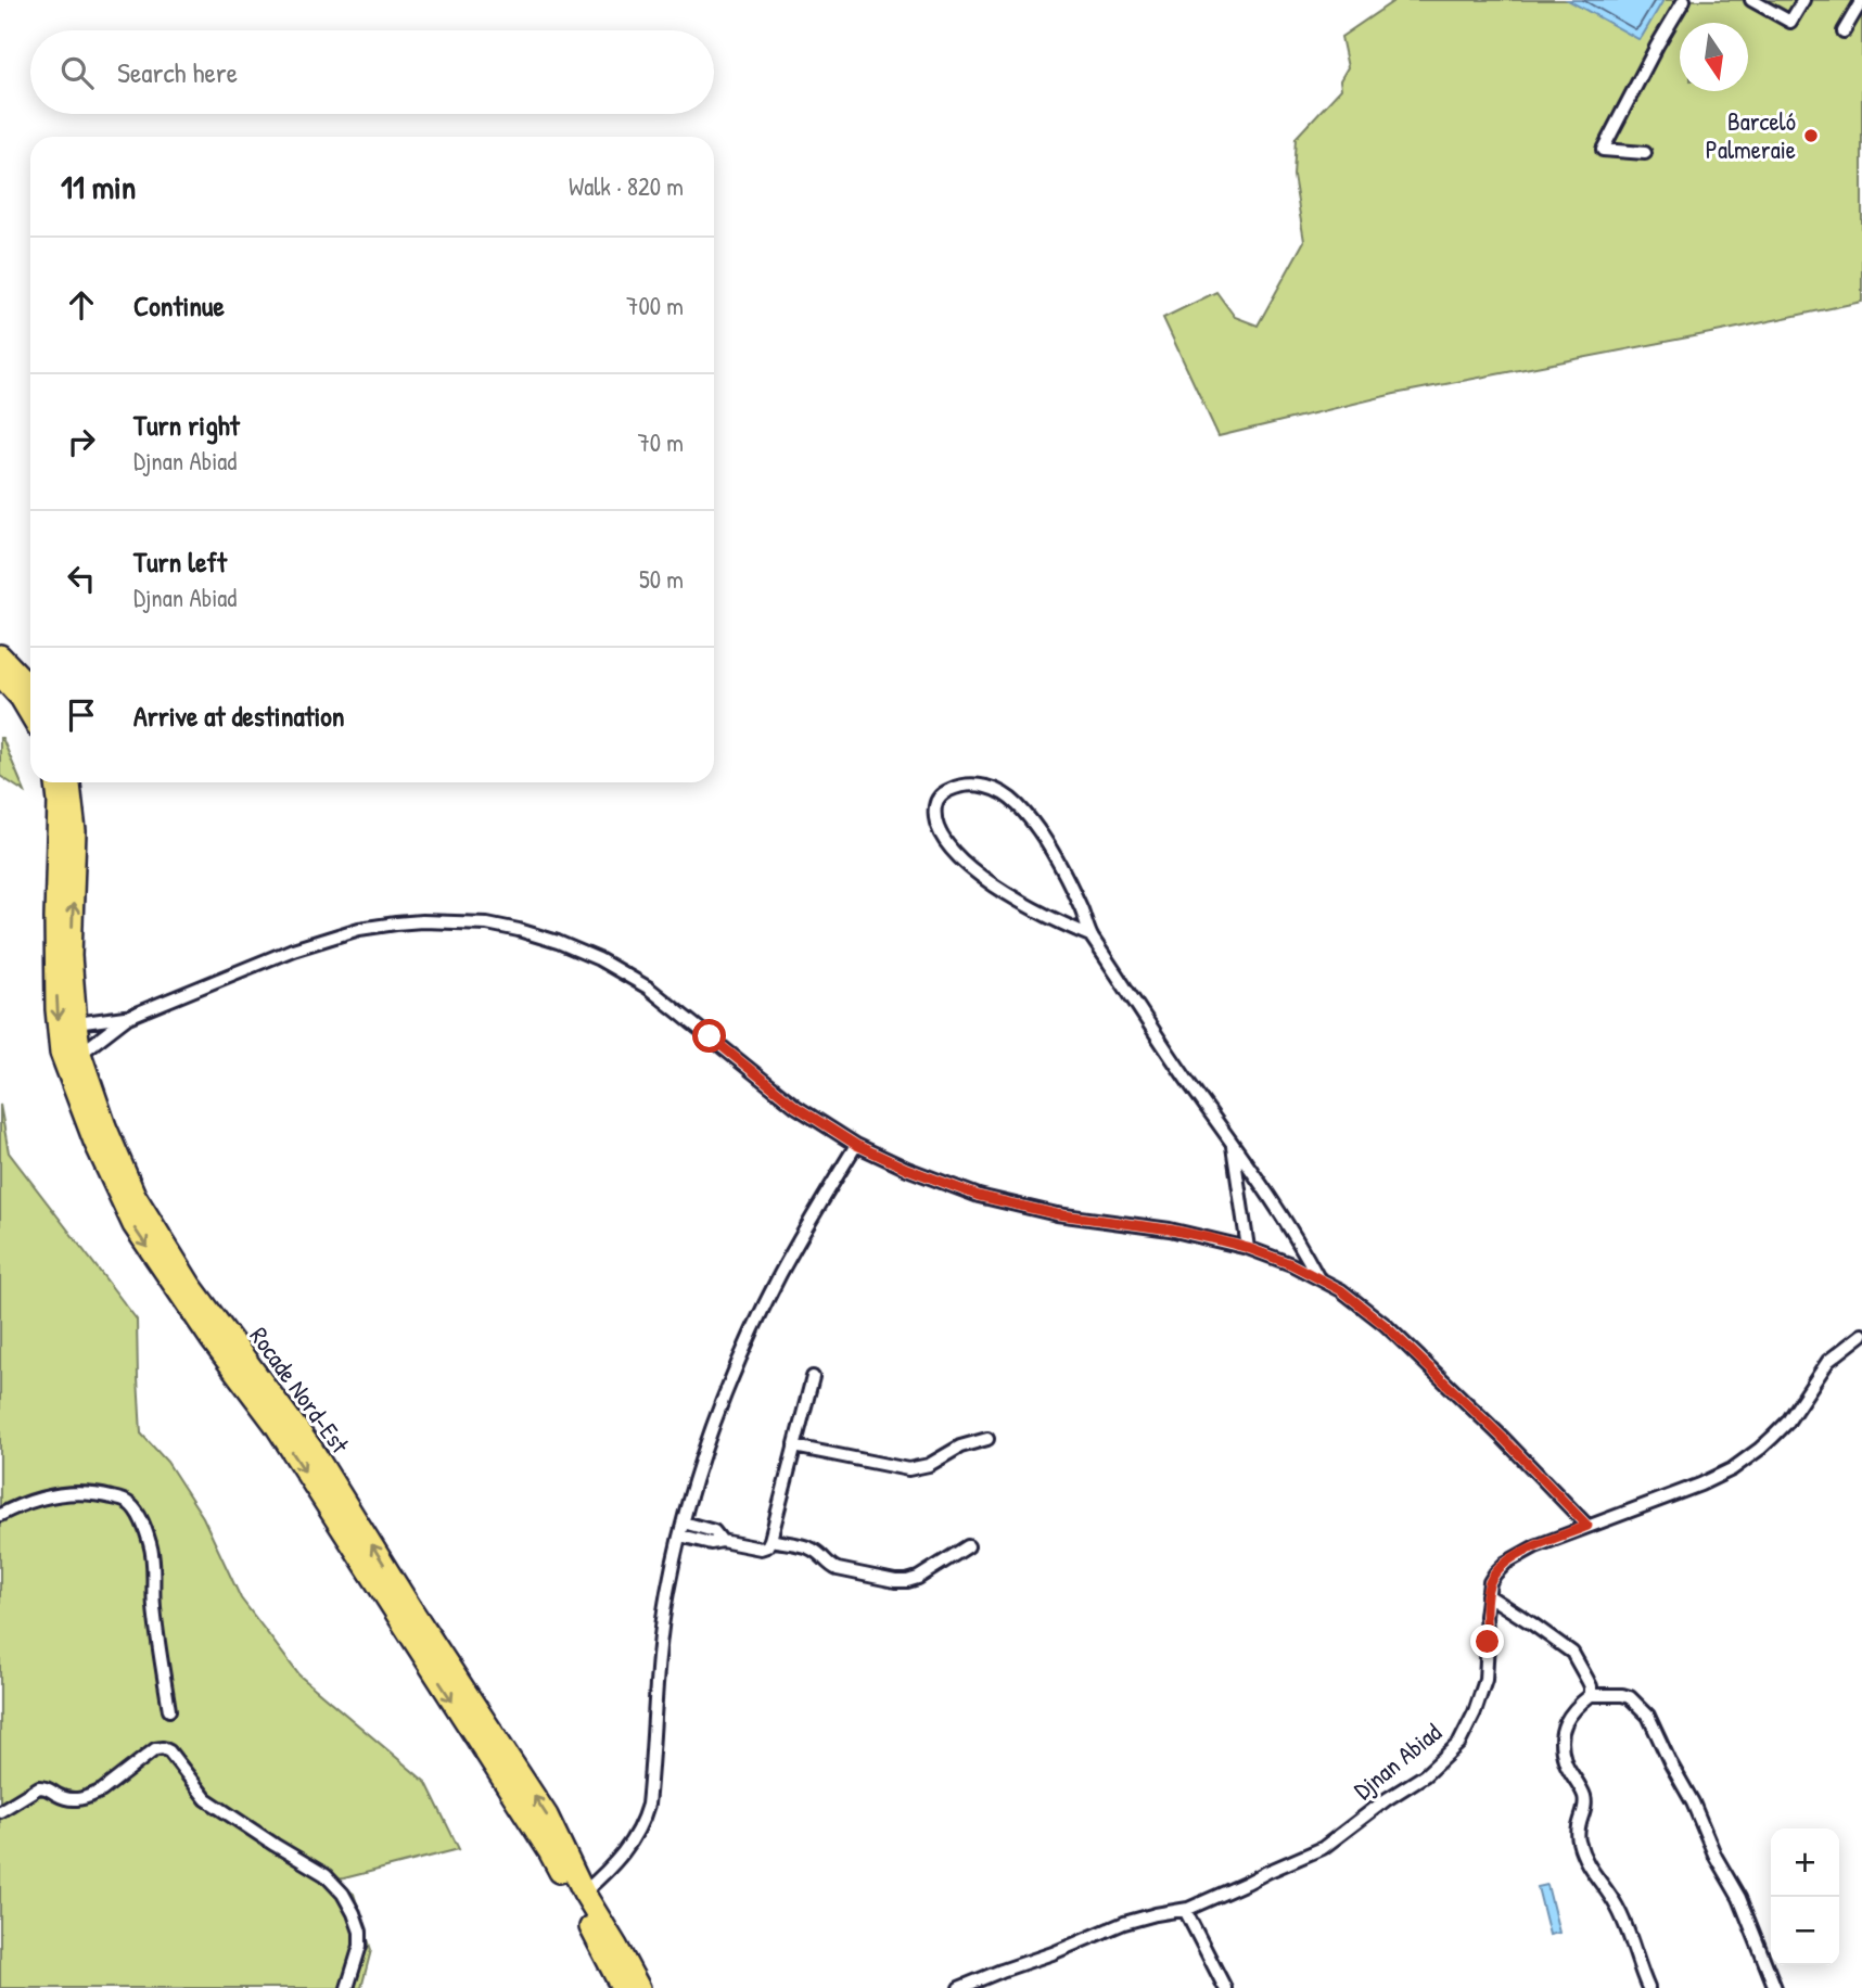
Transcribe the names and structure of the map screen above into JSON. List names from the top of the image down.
{
  "streets": {
    "highway": ["Rocade Nord-Est"],
    "street": ["Djnan Abiad"]
  },
  "places": ["Barceló Palmeraie"],
  "north": "bottom",
  "page": {
    "search": "Search here",
    "heading": ["11 min", "Walk · 820 m"],
    "list": [
      ["Continue", "700 m"],
      ["Turn right", "Djnan Abiad", "70 m"],
      ["Turn left", "Djnan Abiad", "50 m"],
      "Arrive at destination"
    ],
    "map_buttons": ["+", "−"]
  }
}
